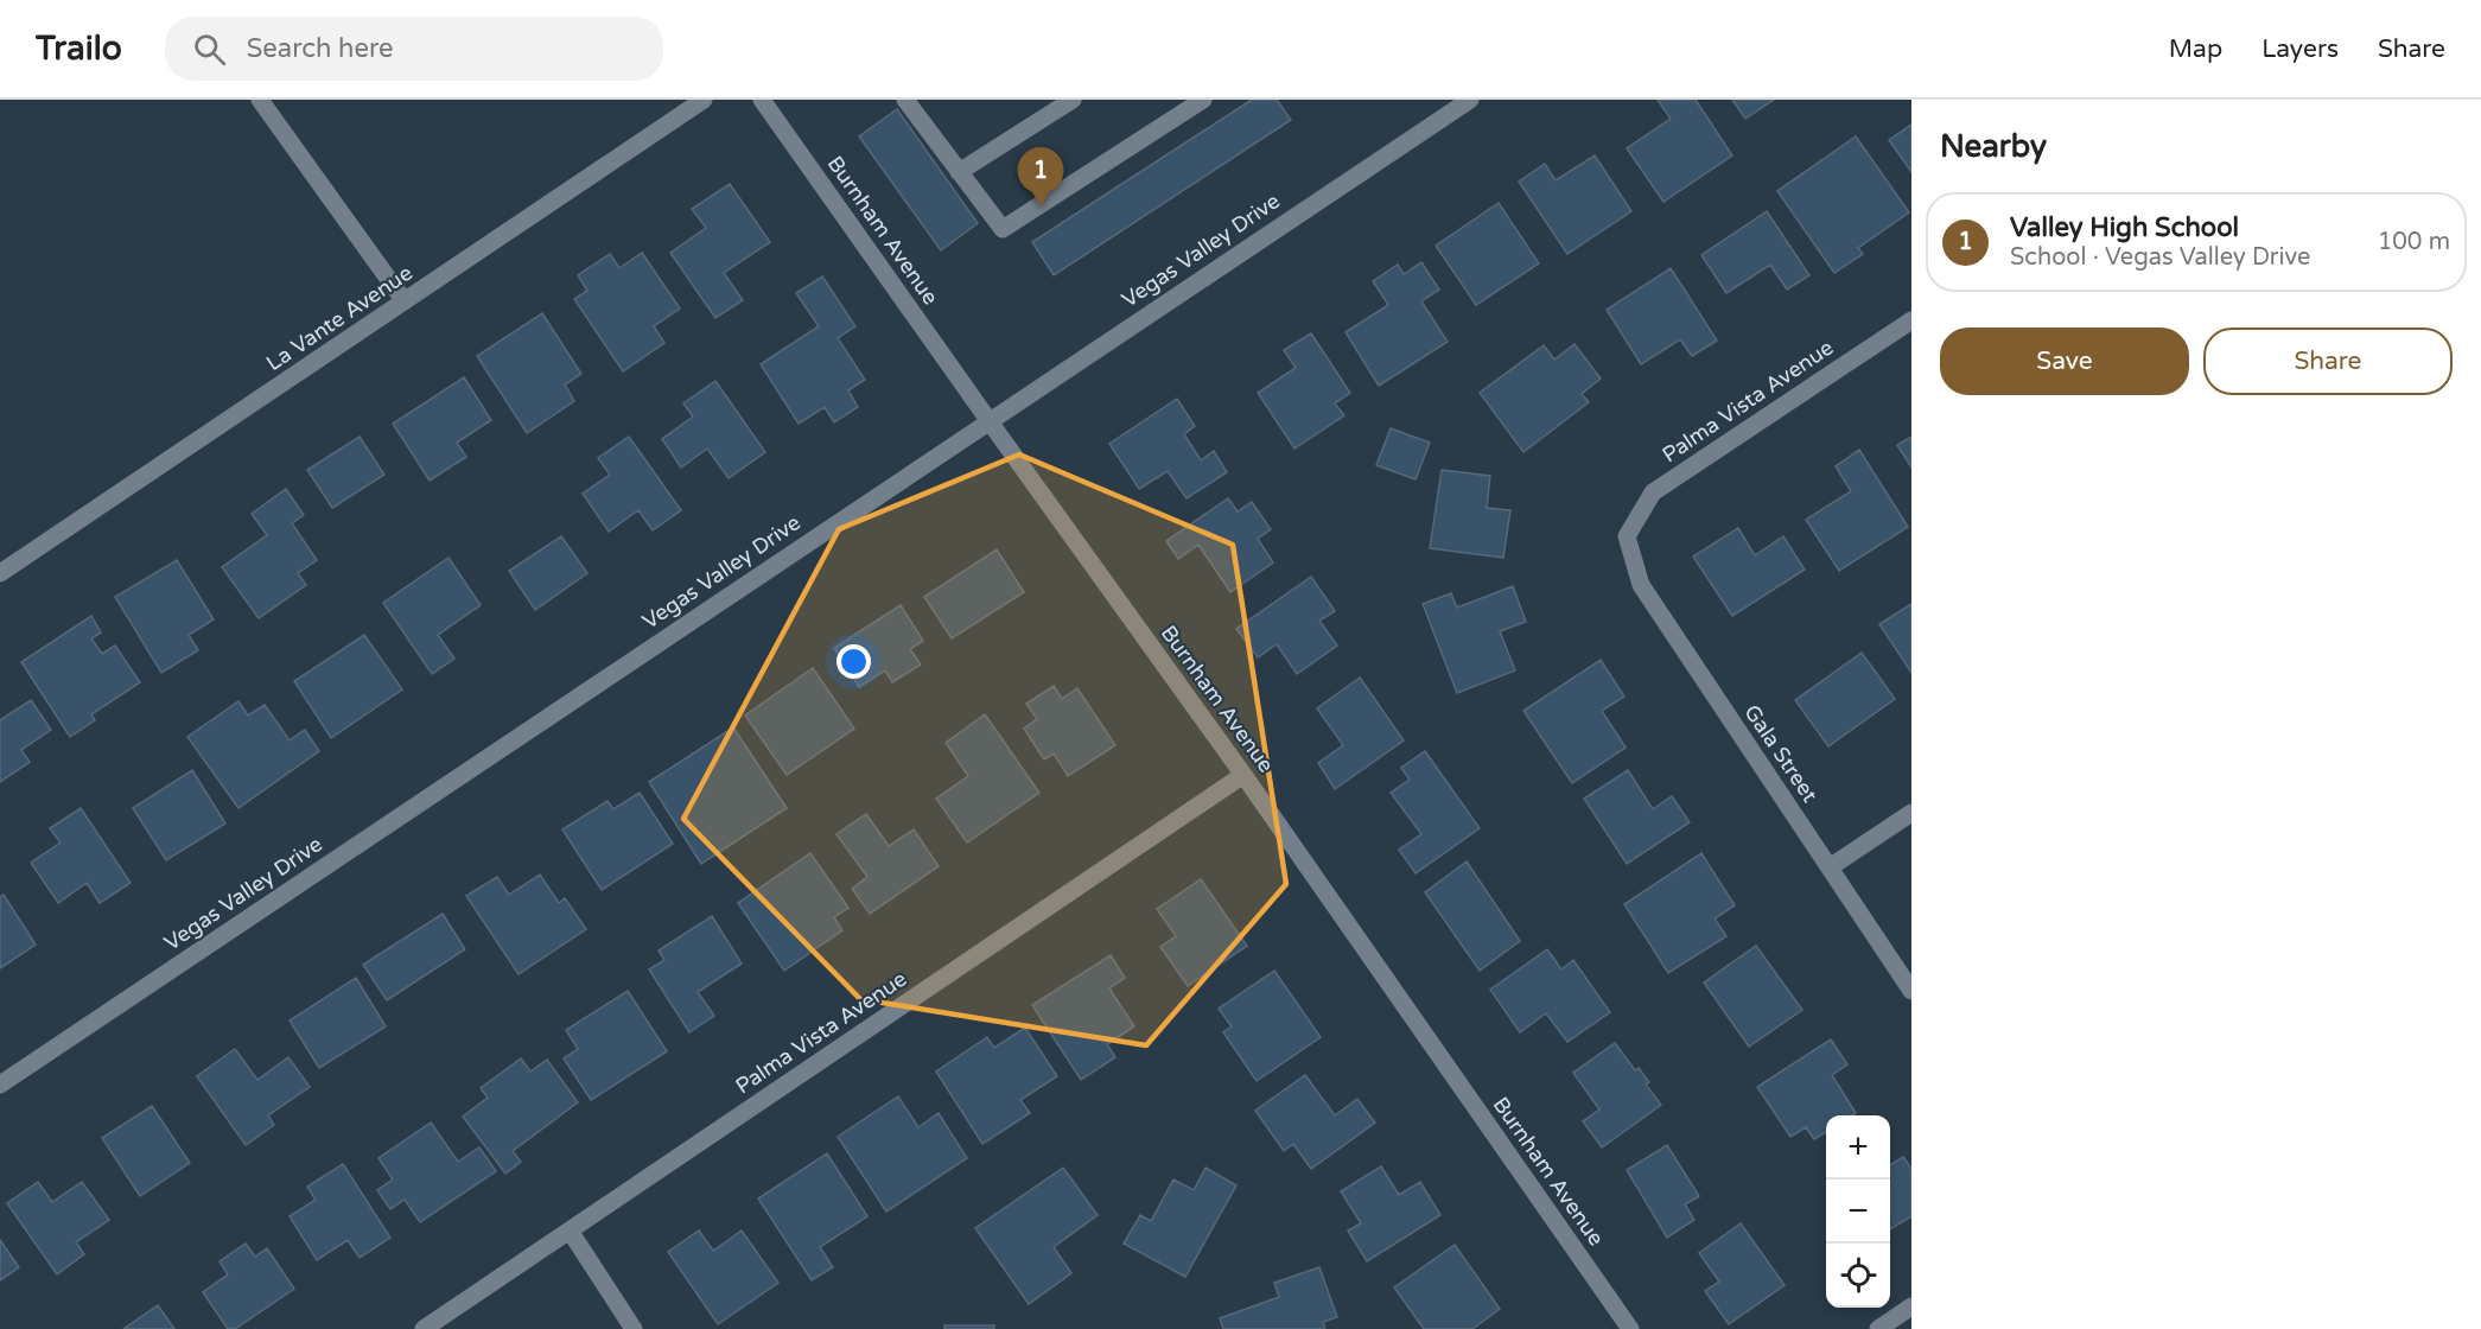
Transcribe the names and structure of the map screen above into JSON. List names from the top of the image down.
{
  "streets": {
    "street": [
      "Burnham Avenue",
      "Vegas Valley Drive",
      "La Vante Avenue",
      "Palma Vista Avenue",
      "Gala Street"
    ]
  },
  "crossings": [
    ["Burnham Avenue", "Vegas Valley Drive"],
    ["Burnham Avenue", "Palma Vista Avenue"],
    ["Palma Vista Avenue", "Gala Street"]
  ],
  "page": {
    "header": "Trailo",
    "search": "Search here",
    "nav": ["Map", "Layers", "Share"],
    "heading": "Nearby",
    "pins": "1",
    "list": [
      {
        "mark": "1",
        "name": "Valley High School",
        "note": "School · Vegas Valley Drive",
        "value": "100 m"
      }
    ],
    "buttons": ["Save", "Share"],
    "map_buttons": ["+", "−"]
  }
}
